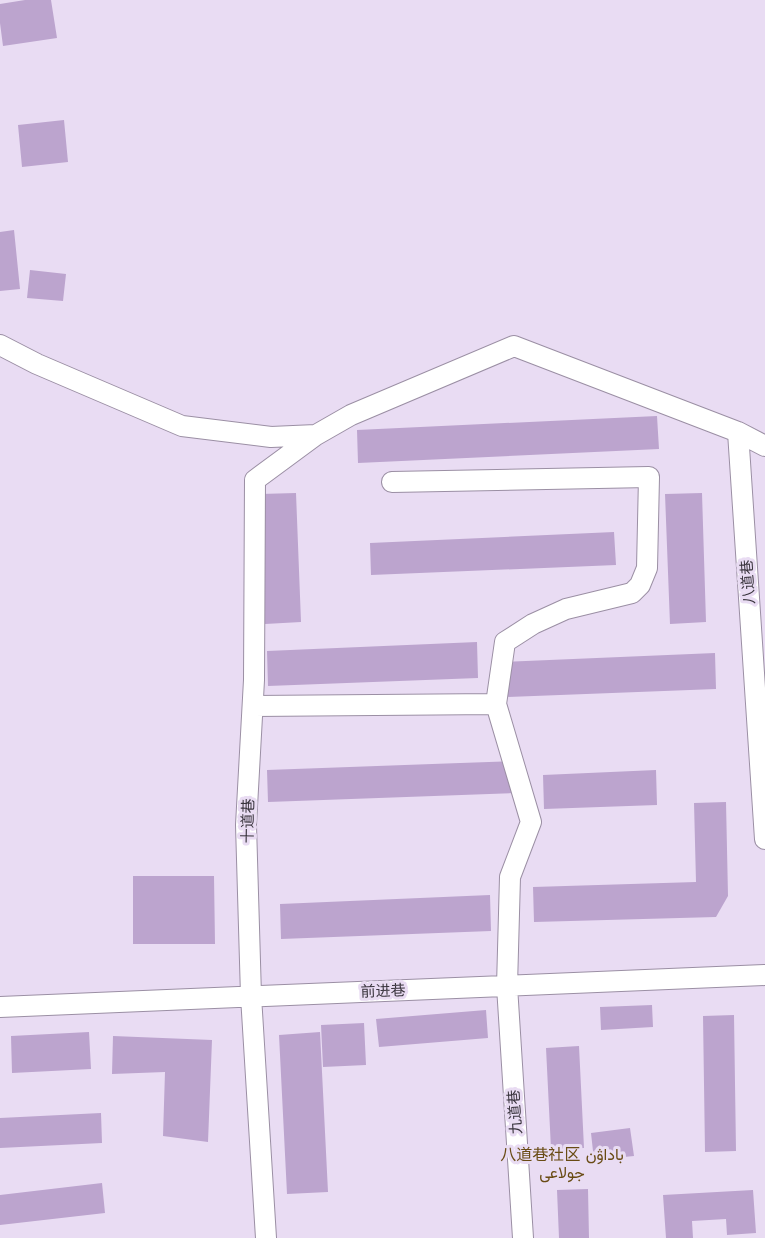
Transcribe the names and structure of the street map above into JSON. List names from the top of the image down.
{
  "streets": {
    "street": [
      "八道巷",
      "十道巷",
      "前进巷",
      "九道巷"
    ]
  },
  "crossings": [
    ["十道巷", "前进巷"],
    ["前进巷", "九道巷"]
  ],
  "districts": ["八道巷社区 باداۋن جولاعى"]
}
